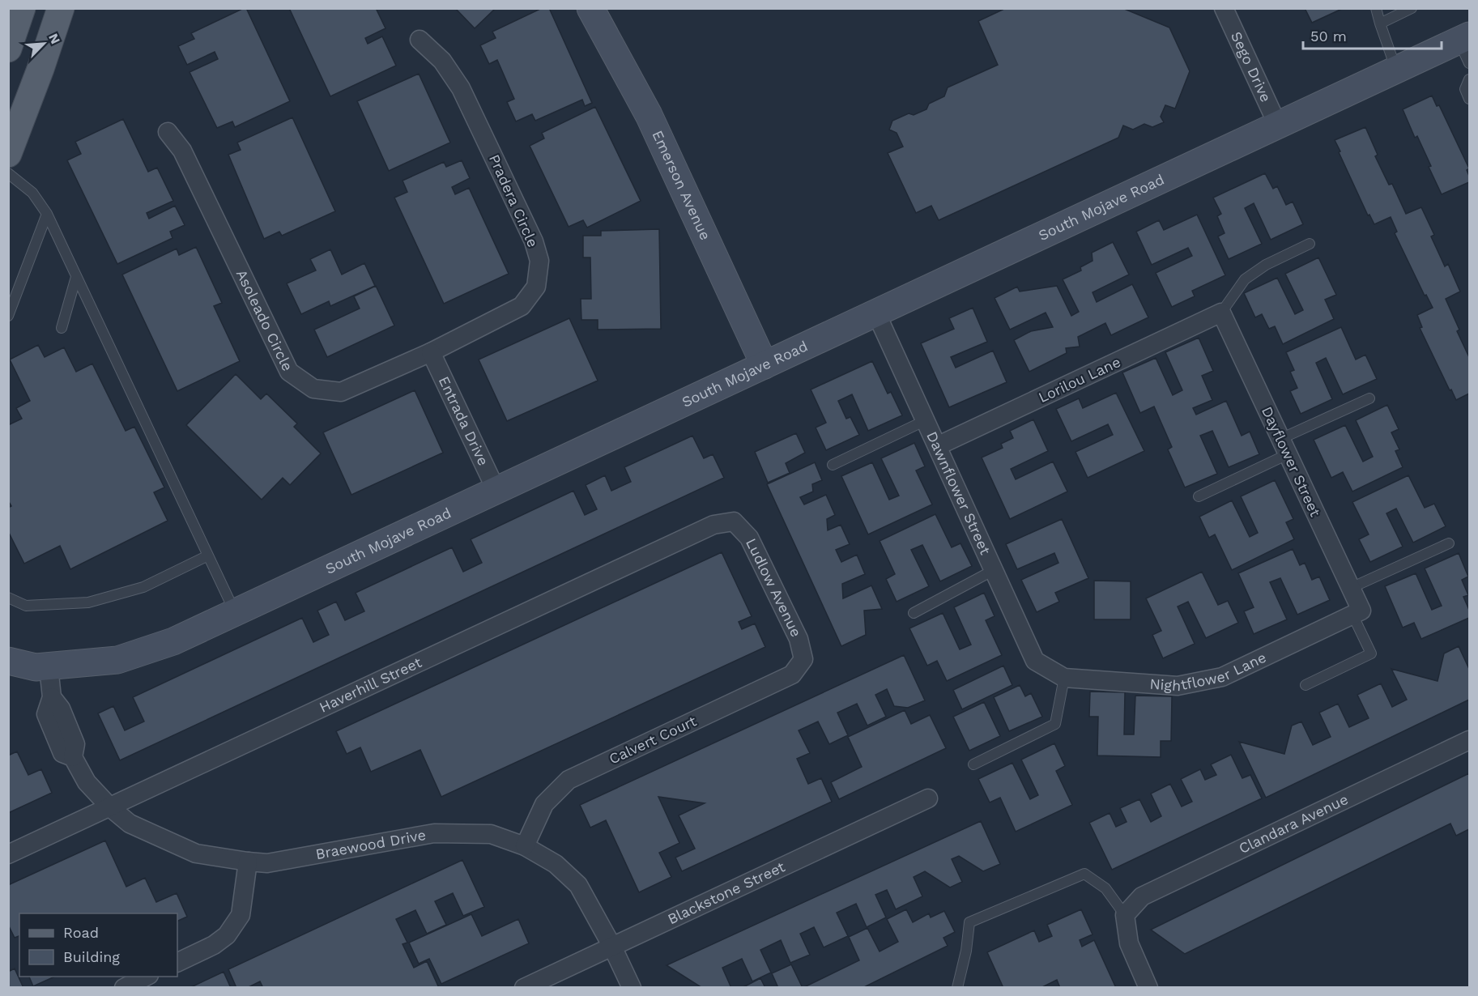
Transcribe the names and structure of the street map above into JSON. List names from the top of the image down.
{
  "streets": {
    "street": [
      "Sego Drive",
      "Emerson Avenue",
      "Pradera Circle",
      "South Mojave Road",
      "Asoleado Circle",
      "Lorilou Lane",
      "Entrada Drive",
      "Dayflower Street",
      "Dawnflower Street",
      "Ludlow Avenue",
      "Nightflower Lane",
      "Haverhill Street",
      "Calvert Court",
      "Clandara Avenue",
      "Braewood Drive",
      "Blackstone Street"
    ]
  },
  "crossings": [
    ["Sego Drive", "South Mojave Road"],
    ["Emerson Avenue", "South Mojave Road"],
    ["Pradera Circle", "Asoleado Circle"],
    ["Pradera Circle", "Entrada Drive"],
    ["South Mojave Road", "Entrada Drive"],
    ["South Mojave Road", "Dawnflower Street"],
    ["South Mojave Road", "Braewood Drive"],
    ["Asoleado Circle", "Entrada Drive"],
    ["Lorilou Lane", "Dayflower Street"],
    ["Lorilou Lane", "Dawnflower Street"],
    ["Dayflower Street", "Nightflower Lane"],
    ["Dawnflower Street", "Nightflower Lane"],
    ["Ludlow Avenue", "Haverhill Street"],
    ["Ludlow Avenue", "Calvert Court"],
    ["Haverhill Street", "Braewood Drive"],
    ["Calvert Court", "Braewood Drive"],
    ["Braewood Drive", "Blackstone Street"]
  ],
  "legend": ["Road", "Building"],
  "scale_bar": "50 m",
  "north": "top right"
}
